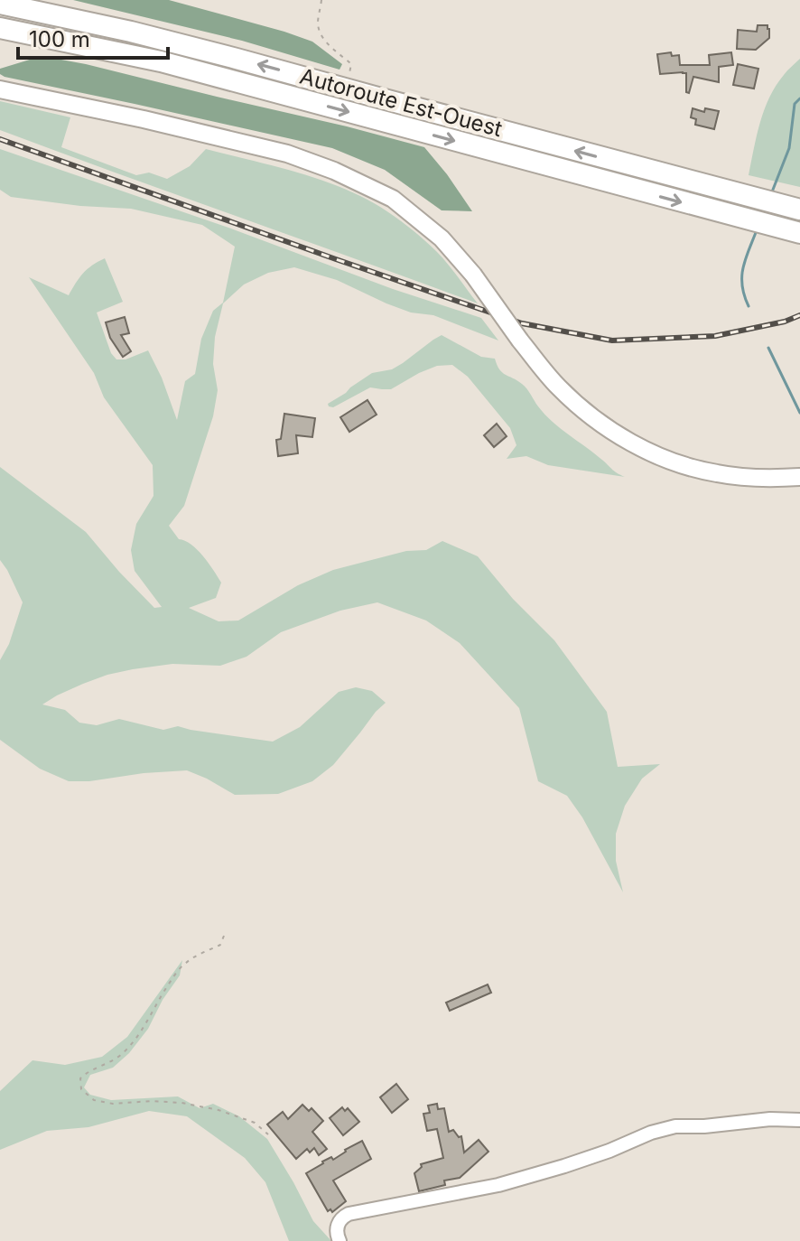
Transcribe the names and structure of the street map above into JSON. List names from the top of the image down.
{
  "streets": {
    "highway": ["Autoroute Est-Ouest"]
  },
  "scale_bar": "100 m"
}
